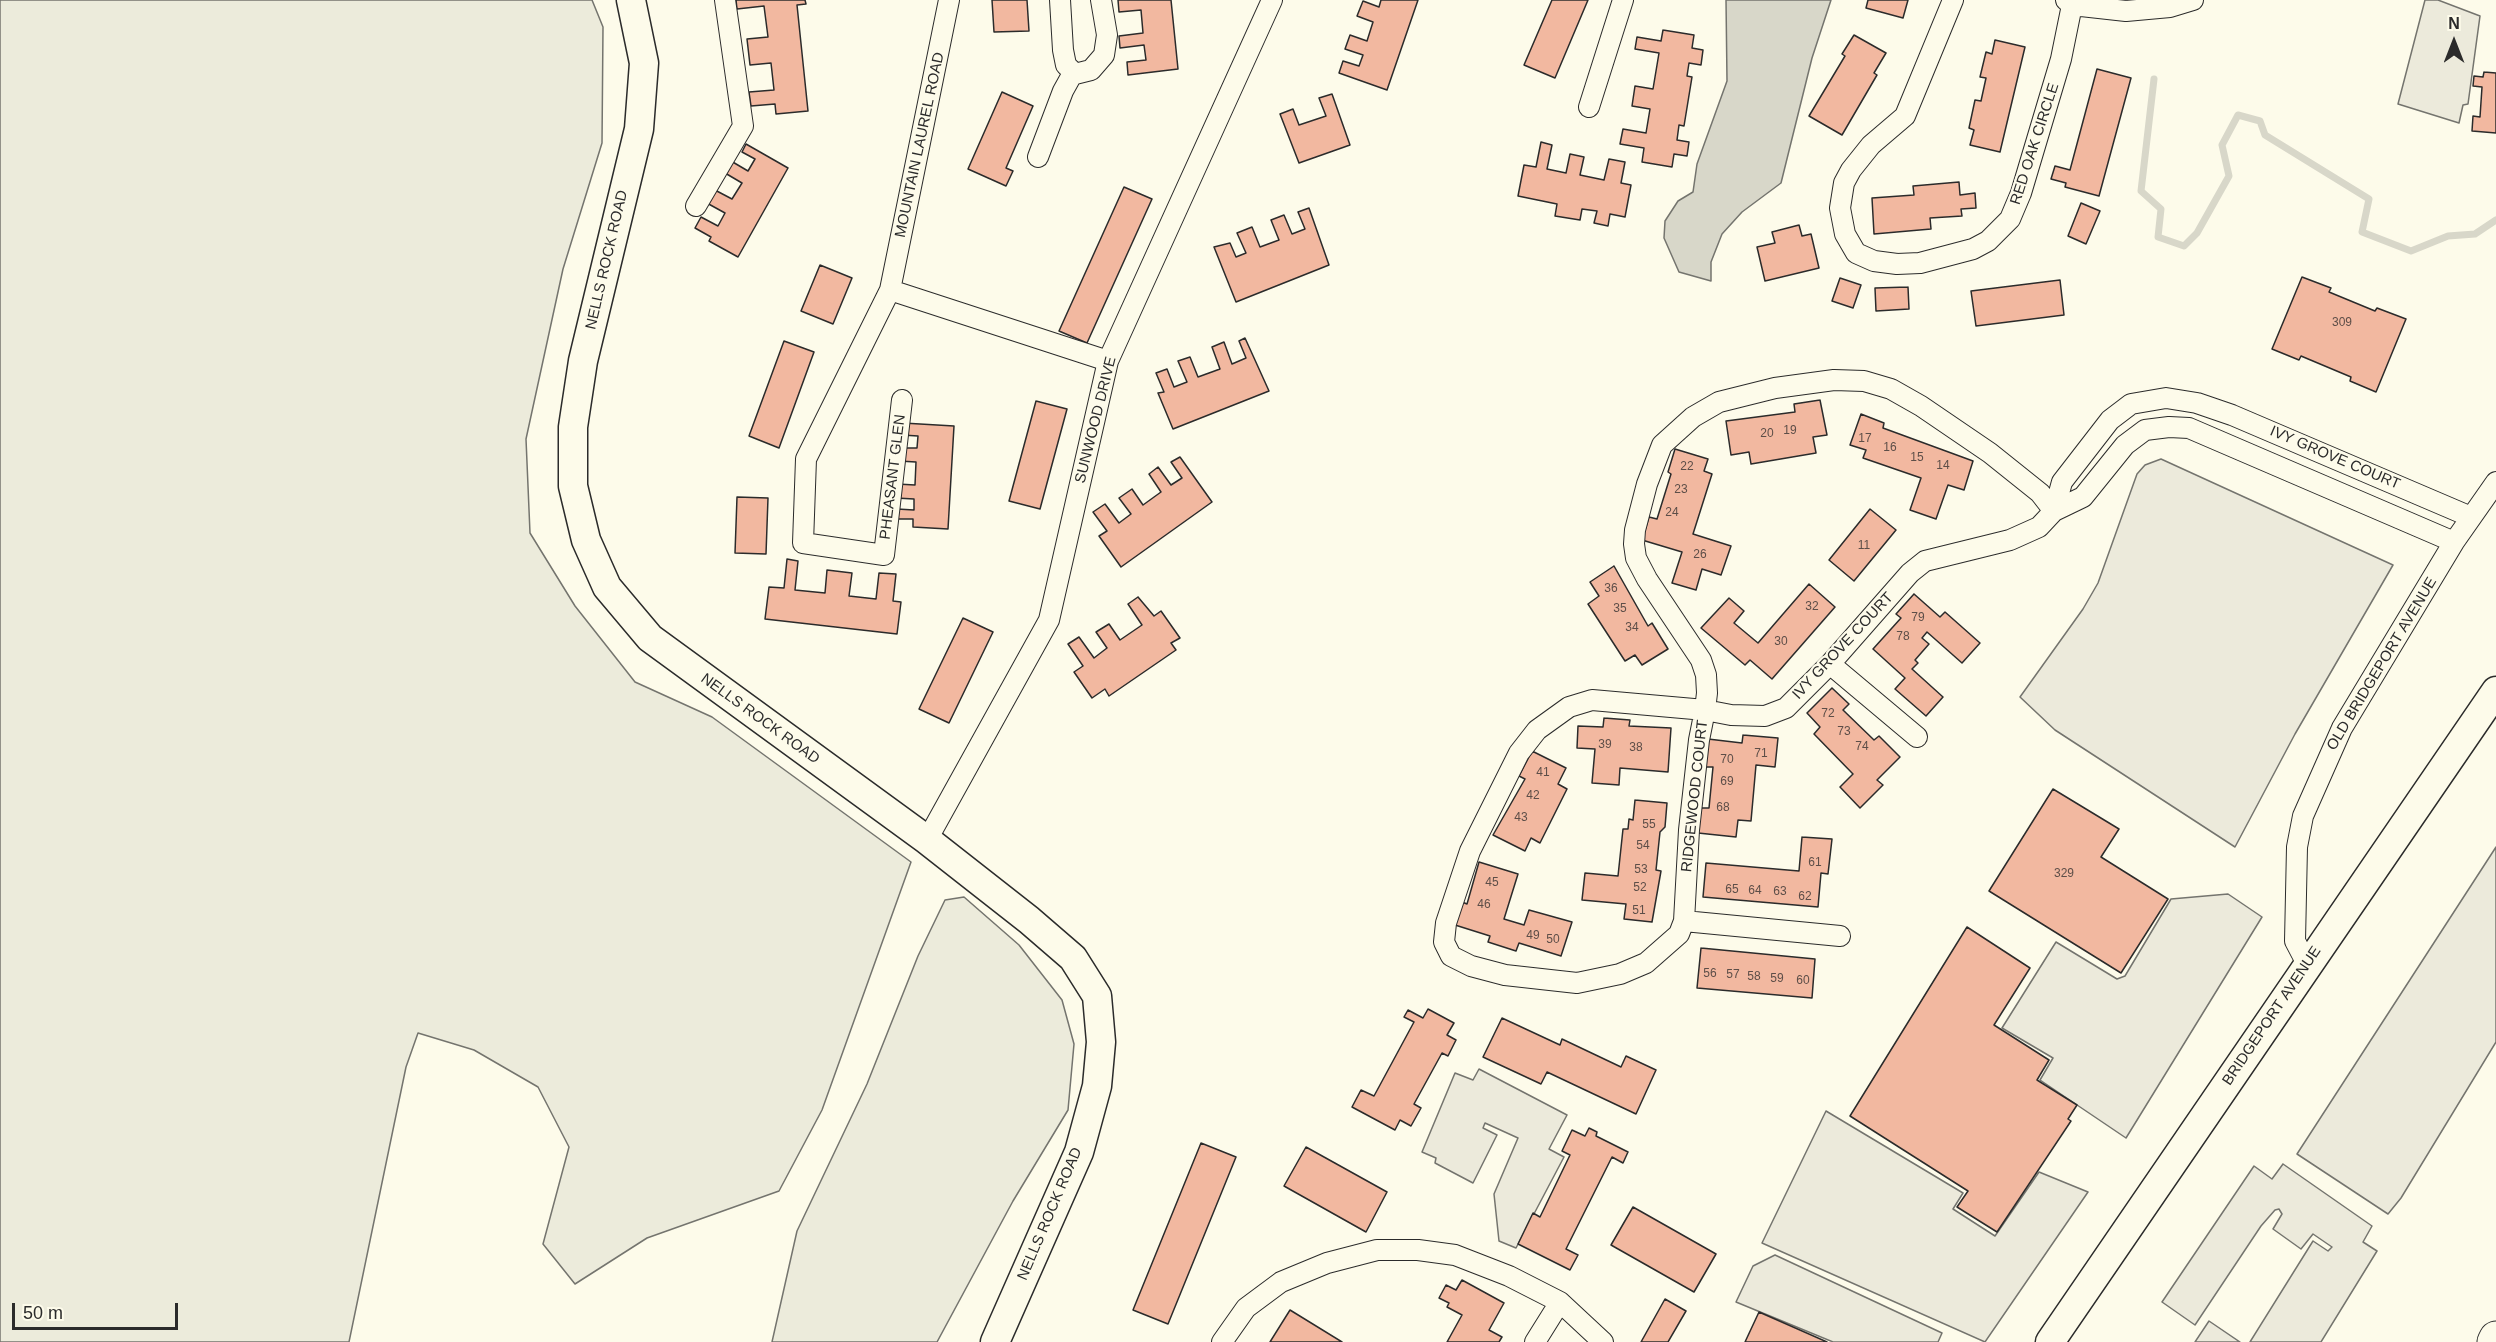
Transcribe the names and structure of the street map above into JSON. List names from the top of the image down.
{
  "streets": {
    "main road": ["NELLS ROCK ROAD", "BRIDGEPORT AVENUE"],
    "street": [
      "RED OAK CIRCLE",
      "MOUNTAIN LAUREL ROAD",
      "SUNWOOD DRIVE",
      "IVY GROVE COURT",
      "PHEASANT GLEN",
      "OLD BRIDGEPORT AVENUE",
      "RIDGEWOOD COURT"
    ]
  },
  "crossings": [
    ["MOUNTAIN LAUREL ROAD", "PHEASANT GLEN"],
    ["NELLS ROCK ROAD", "SUNWOOD DRIVE"],
    ["IVY GROVE COURT", "OLD BRIDGEPORT AVENUE"],
    ["IVY GROVE COURT", "RIDGEWOOD COURT"],
    ["OLD BRIDGEPORT AVENUE", "BRIDGEPORT AVENUE"]
  ],
  "house_numbers": [
    "309",
    "19",
    "20",
    "17",
    "16",
    "15",
    "14",
    "22",
    "23",
    "24",
    "11",
    "26",
    "36",
    "32",
    "35",
    "79",
    "34",
    "78",
    "30",
    "72",
    "73",
    "39",
    "74",
    "38",
    "71",
    "70",
    "41",
    "69",
    "42",
    "68",
    "43",
    "55",
    "54",
    "61",
    "53",
    "329",
    "45",
    "52",
    "65",
    "64",
    "63",
    "62",
    "46",
    "51",
    "49",
    "50",
    "56",
    "57",
    "58",
    "59",
    "60"
  ],
  "scale_bar": "50 m",
  "north": "top"
}
